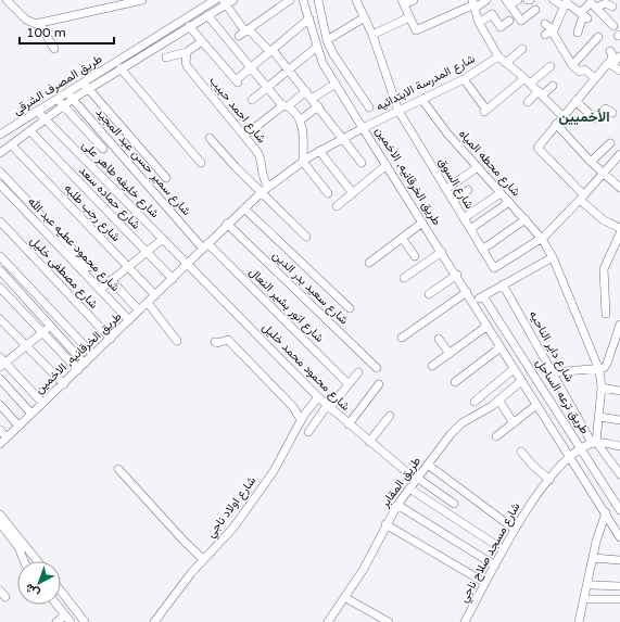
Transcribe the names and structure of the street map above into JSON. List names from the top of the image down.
{
  "streets": {
    "street": [
      "شارع المدرسة الابتدائيه",
      "طريق المصرف الشرقى",
      "شارع احمد حبيب",
      "شارع سمير حسن عبد المجيد",
      "شارع محطه المياه",
      "طريق الخرقانيه, الاخمين",
      "شارع خليفه طاهر على",
      "شارع السوق",
      "شارع حماده سعد",
      "شارع رجب طلبه",
      "شارع محمود عطيه عبد الله",
      "شارع مصطفى خليل",
      "شارع سعيد بدر الدين",
      "شارع انور بشير النعال",
      "شارع داير الناحيه",
      "شارع محمود محمد خليل",
      "طريق ترعه الساحل",
      "طريق المقابر",
      "شارع اولاد ناجي",
      "شارع مسجد صلاح ناجي"
    ]
  },
  "crossings": [
    ["شارع المدرسة الابتدائيه", "شارع محطه المياه"],
    ["شارع المدرسة الابتدائيه", "طريق الخرقانيه, الاخمين"],
    ["شارع المدرسة الابتدائيه", "شارع السوق"],
    ["طريق المصرف الشرقى", "شارع سمير حسن عبد المجيد"],
    ["طريق المصرف الشرقى", "شارع خليفه طاهر على"],
    ["طريق المصرف الشرقى", "شارع حماده سعد"],
    ["طريق المصرف الشرقى", "شارع رجب طلبه"],
    ["شارع احمد حبيب", "طريق الخرقانيه, الاخمين"],
    ["شارع سمير حسن عبد المجيد", "طريق الخرقانيه, الاخمين"],
    ["شارع سمير حسن عبد المجيد", "شارع انور بشير النعال"],
    ["شارع محطه المياه", "شارع السوق"],
    ["شارع محطه المياه", "شارع داير الناحيه"],
    ["طريق الخرقانيه, الاخمين", "شارع خليفه طاهر على"],
    ["طريق الخرقانيه, الاخمين", "شارع حماده سعد"],
    ["طريق الخرقانيه, الاخمين", "شارع رجب طلبه"],
    ["طريق الخرقانيه, الاخمين", "شارع محمود عطيه عبد الله"],
    ["طريق الخرقانيه, الاخمين", "شارع مصطفى خليل"],
    ["طريق الخرقانيه, الاخمين", "شارع سعيد بدر الدين"],
    ["طريق الخرقانيه, الاخمين", "شارع انور بشير النعال"],
    ["طريق الخرقانيه, الاخمين", "شارع محمود محمد خليل"],
    ["طريق الخرقانيه, الاخمين", "طريق المقابر"],
    ["طريق الخرقانيه, الاخمين", "شارع مسجد صلاح ناجي"],
    ["شارع خليفه طاهر على", "شارع مصطفى خليل"],
    ["شارع خليفه طاهر على", "شارع محمود محمد خليل"],
    ["شارع حماده سعد", "شارع مصطفى خليل"],
    ["شارع رجب طلبه", "شارع مصطفى خليل"],
    ["شارع محمود عطيه عبد الله", "شارع مصطفى خليل"],
    ["شارع محمود محمد خليل", "طريق المقابر"],
    ["شارع محمود محمد خليل", "شارع اولاد ناجي"]
  ],
  "districts": ["الأخميين"],
  "scale_bar": "100 m",
  "north": "bottom left"
}
